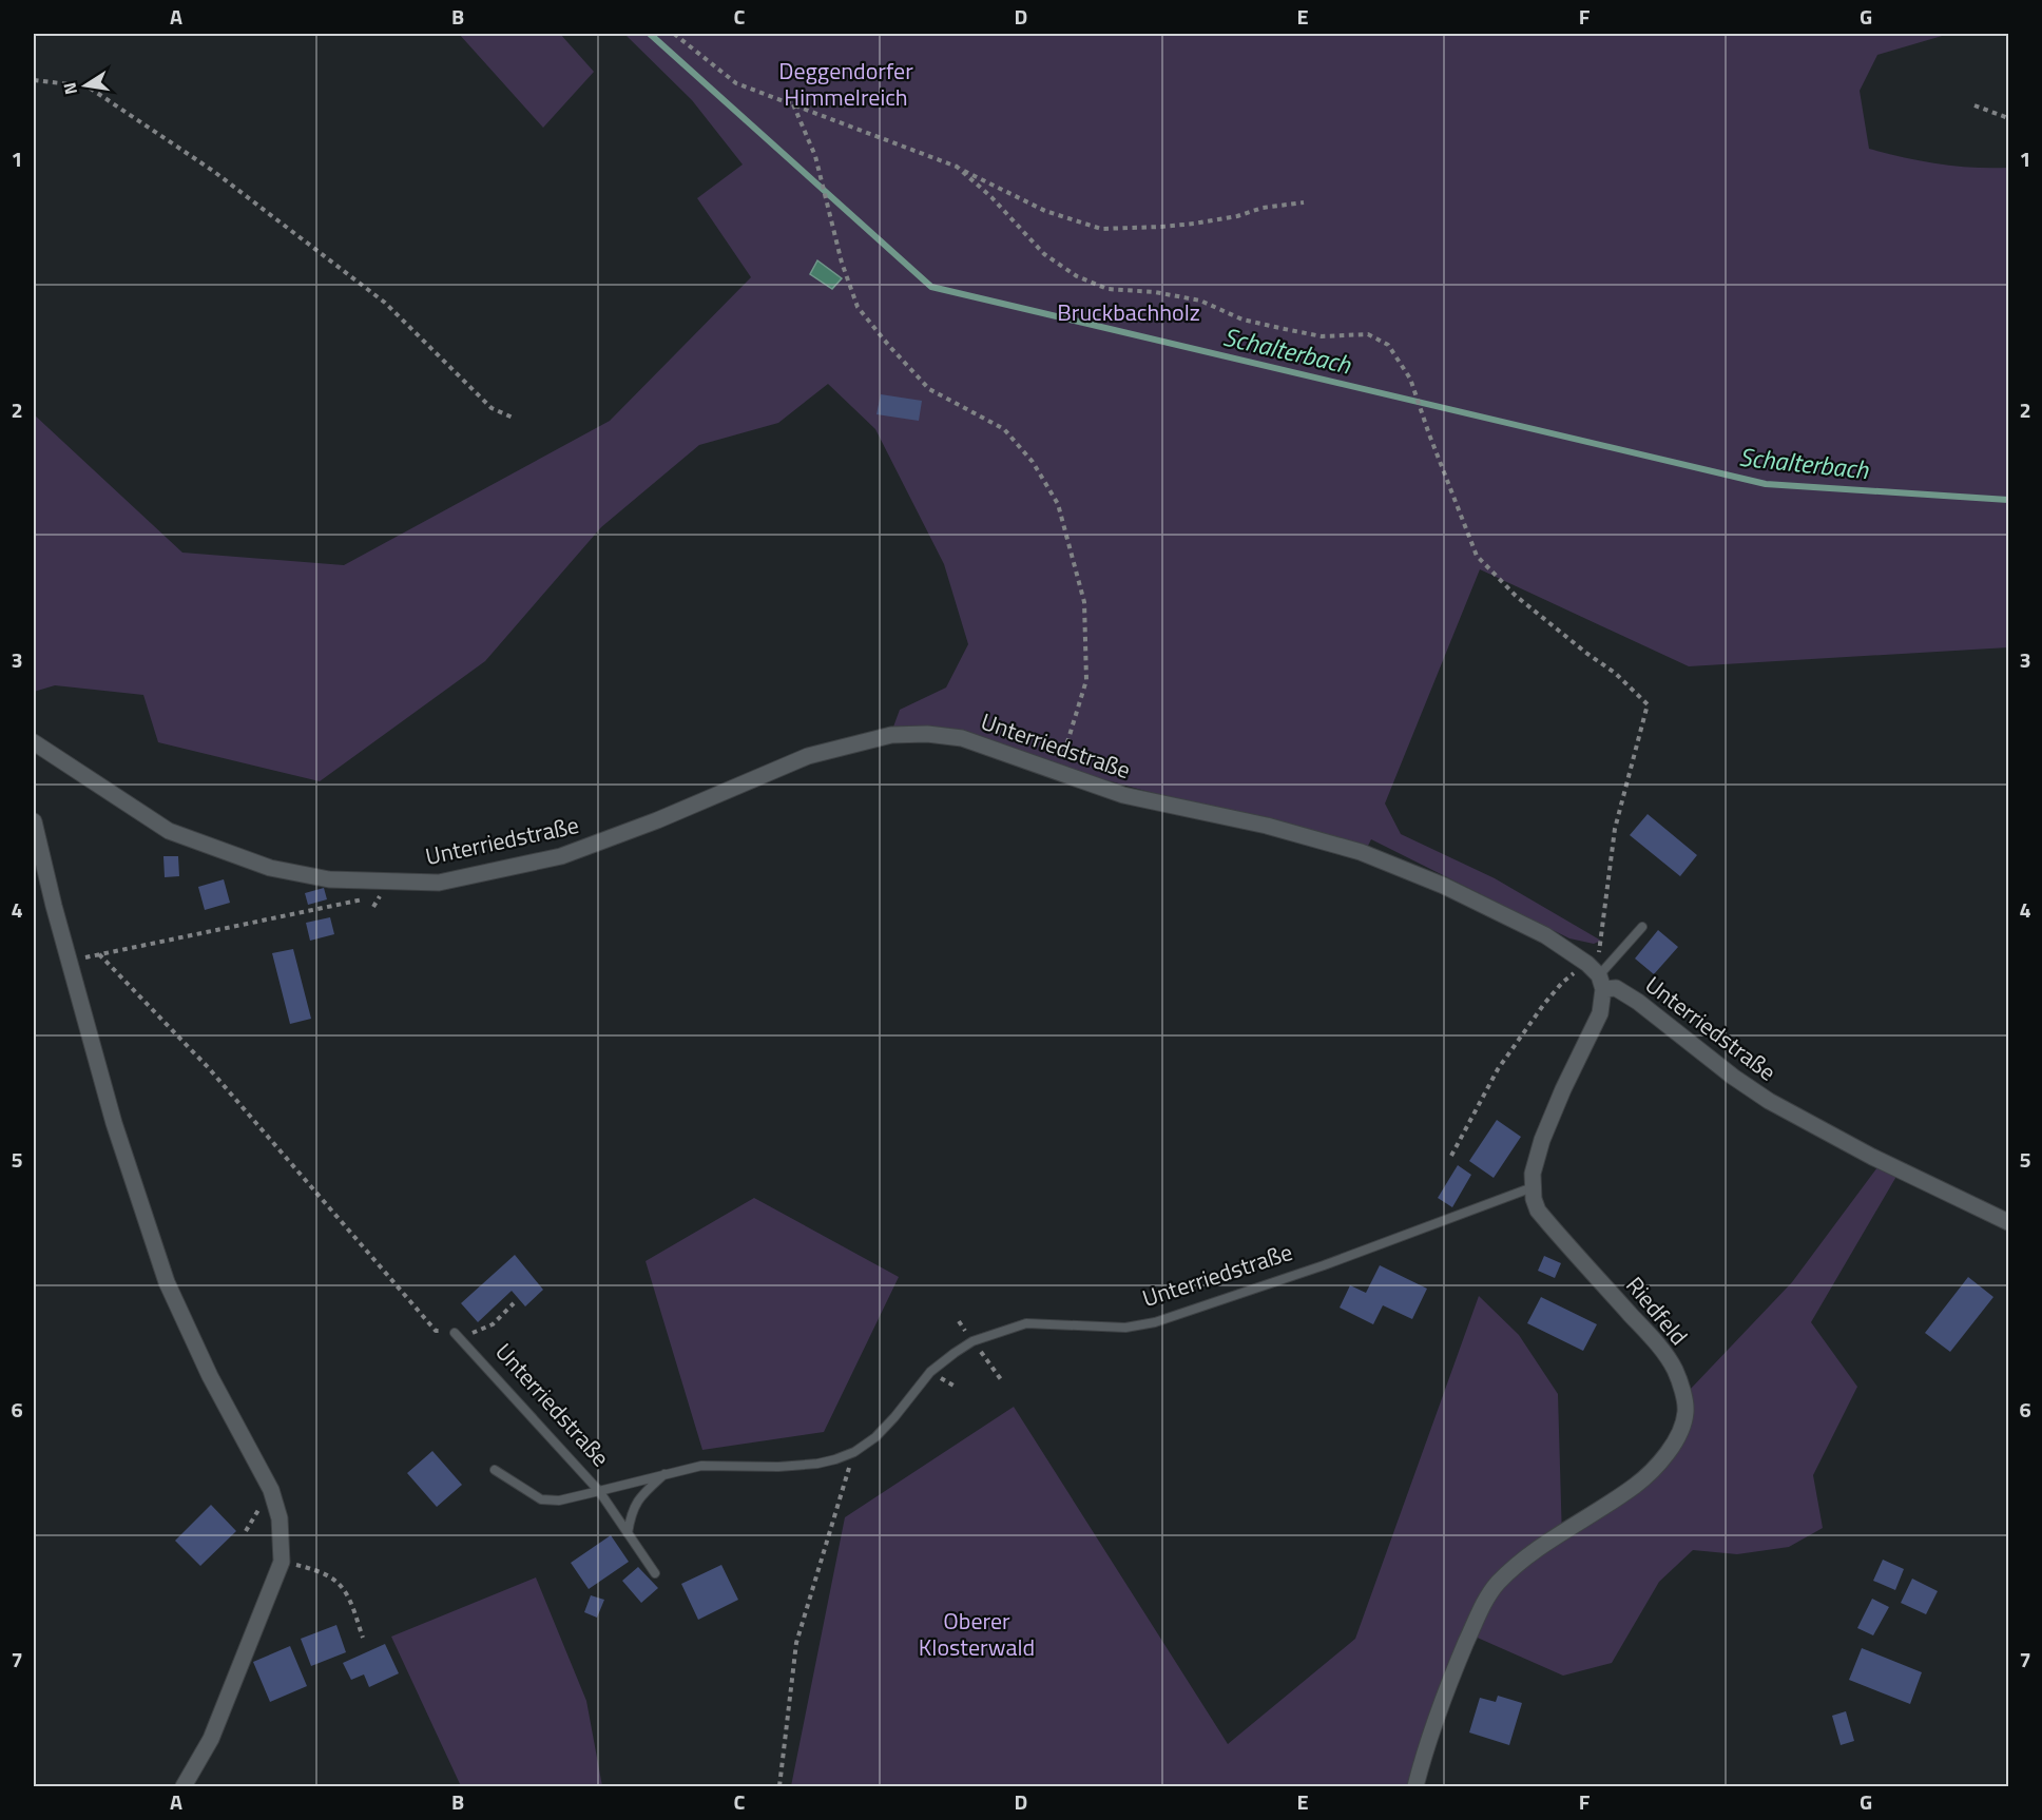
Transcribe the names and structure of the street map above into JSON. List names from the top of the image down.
{
  "streets": {
    "street": ["Unterriedstraße", "Riedfeld"]
  },
  "crossings": [
    ["Unterriedstraße", "Riedfeld"]
  ],
  "water": ["Schalterbach"],
  "parks": ["Deggendorfer Himmelreich", "Bruckbachholz", "Oberer Klosterwald"],
  "north": "left",
  "grid": {
    "columns": [
      "A",
      "B",
      "C",
      "D",
      "E",
      "F",
      "G"
    ],
    "rows": [
      "1",
      "2",
      "3",
      "4",
      "5",
      "6",
      "7"
    ]
  }
}
